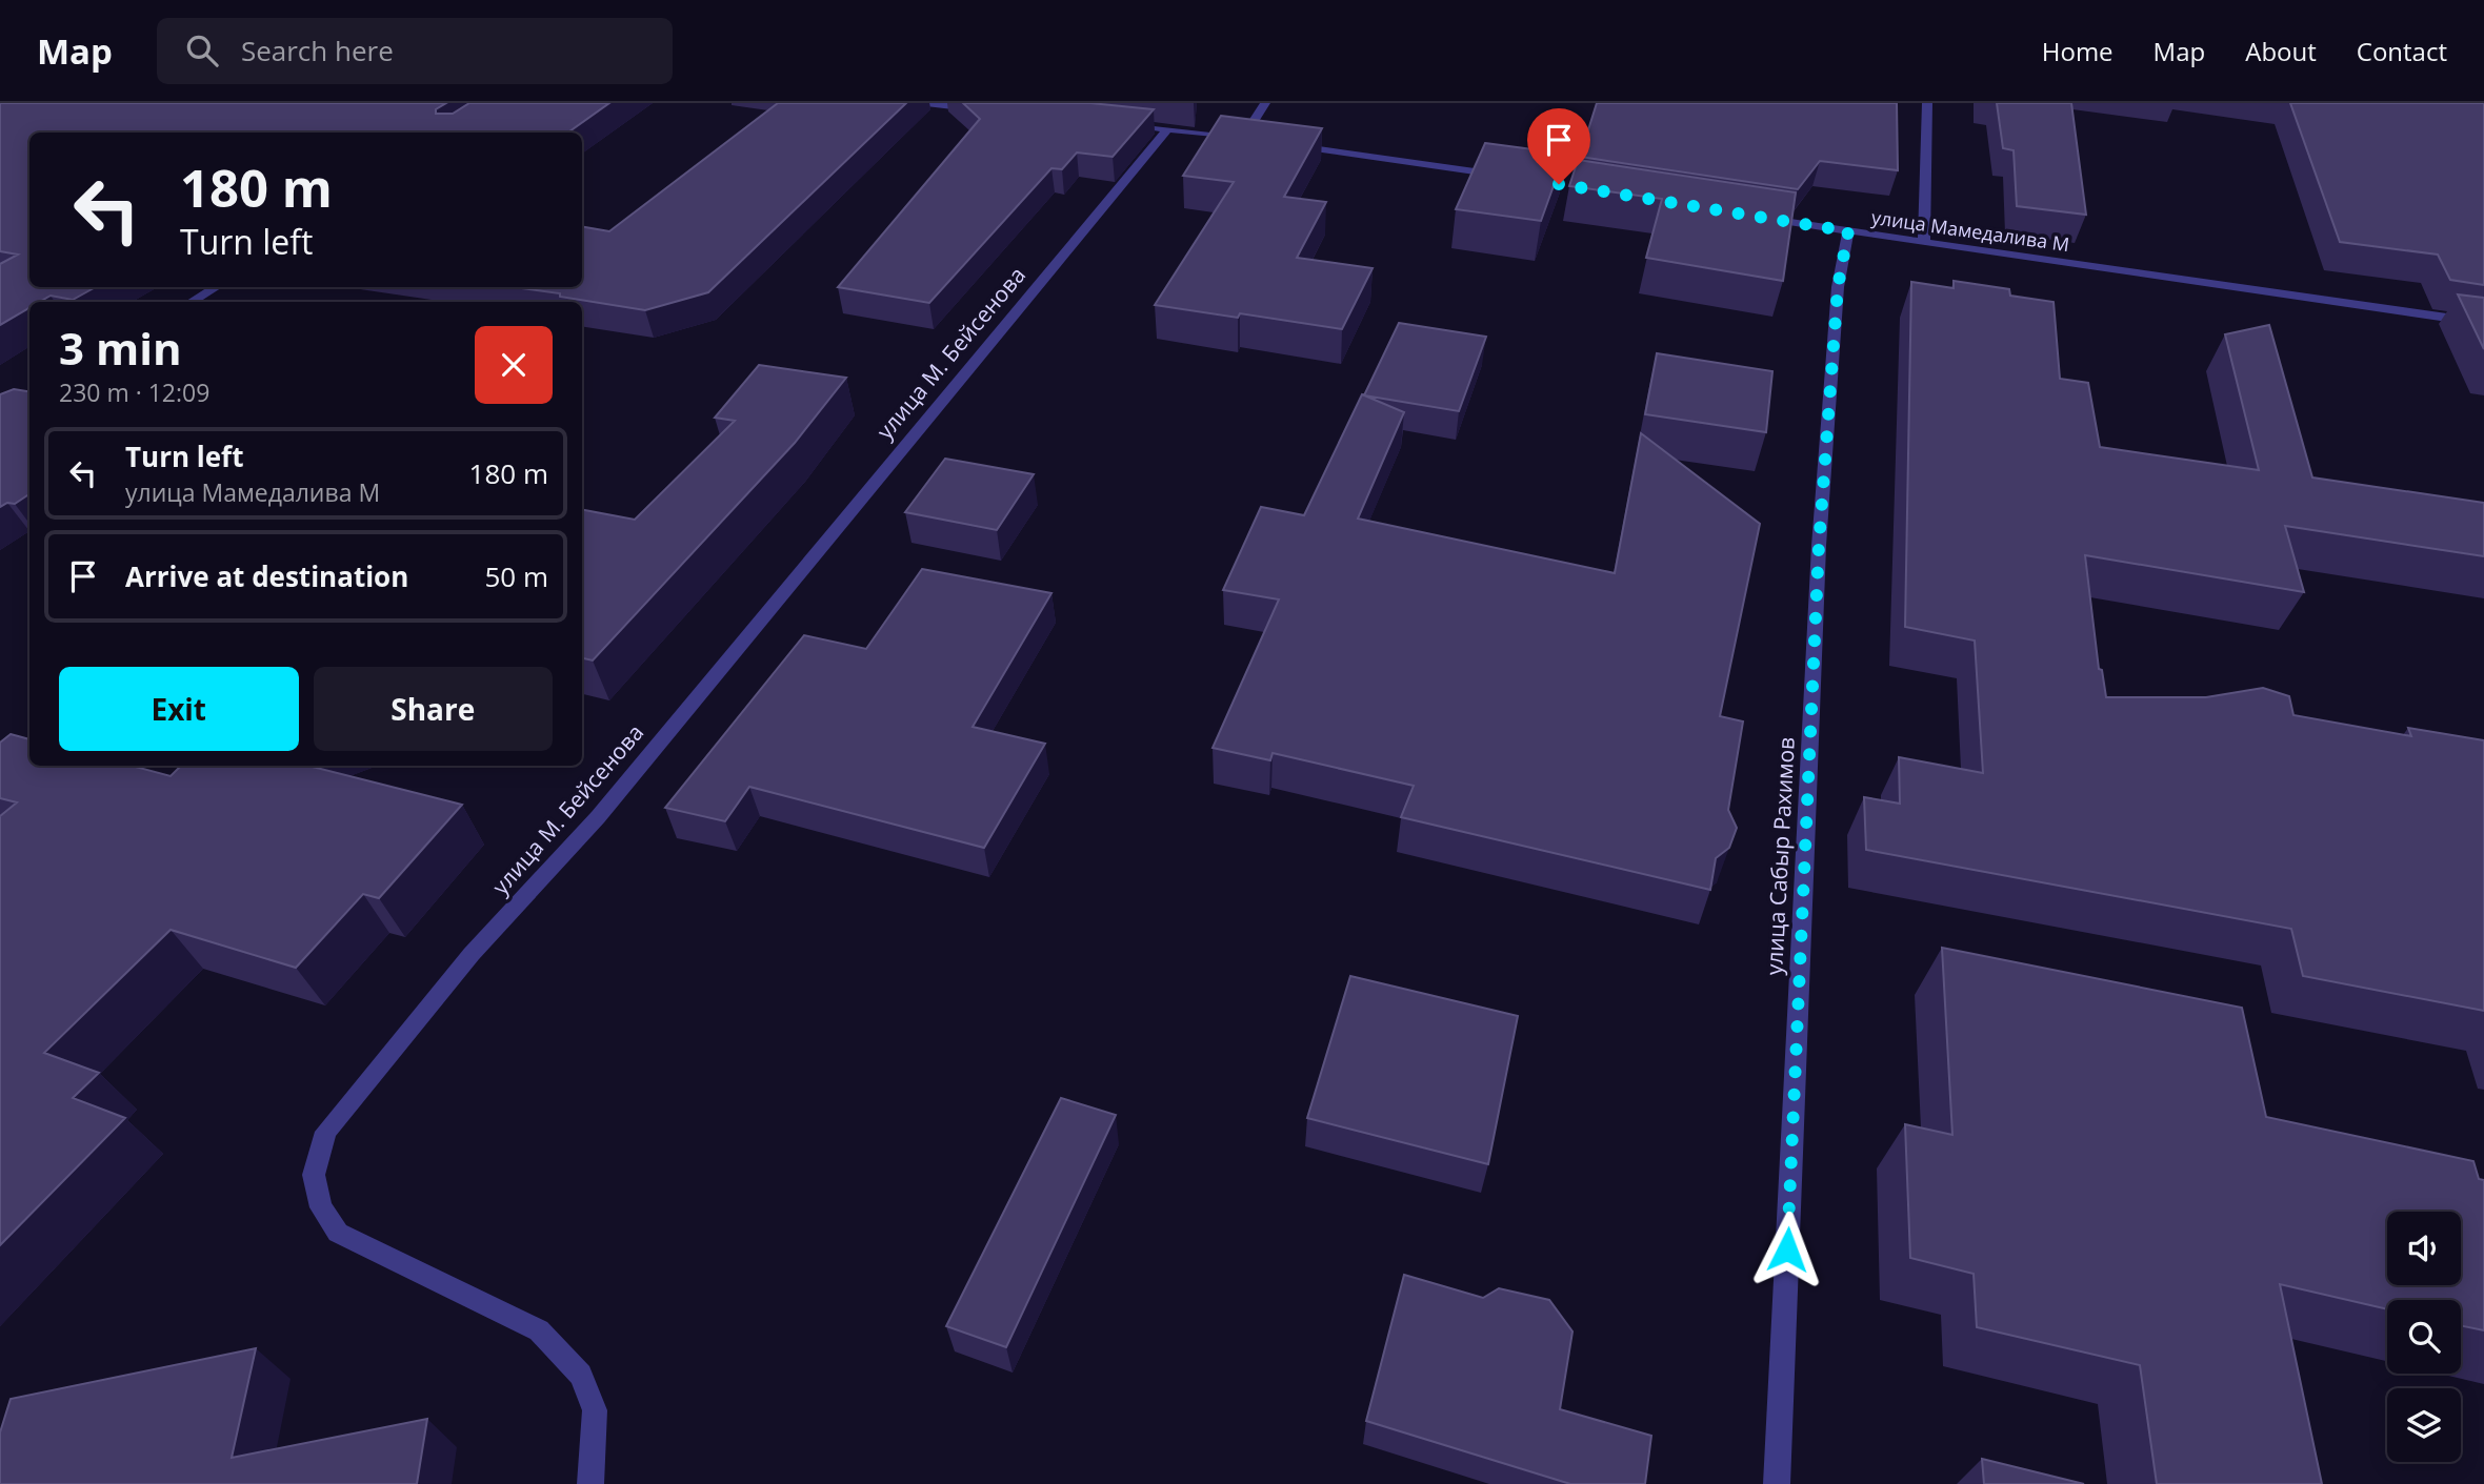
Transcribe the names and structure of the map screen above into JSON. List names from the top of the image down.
{
  "streets": {
    "street": ["улица Мамедалива М", "улица М. Бейсенова", "улица Сабыр Рахимов"]
  },
  "crossings": [
    ["улица Мамедалива М", "улица Сабыр Рахимов"]
  ],
  "page": {
    "header": "Map",
    "search": "Search here",
    "nav": [
      "Home",
      "Map",
      "About",
      "Contact"
    ],
    "turn": ["180 m", "Turn left"],
    "heading": ["3 min", "230 m · 12:09"],
    "list": [
      {
        "name": "Turn left",
        "note": "улица Мамедалива М",
        "value": "180 m"
      },
      {
        "name": "Arrive at destination",
        "value": "50 m"
      }
    ],
    "buttons": ["Exit", "Share"]
  }
}
